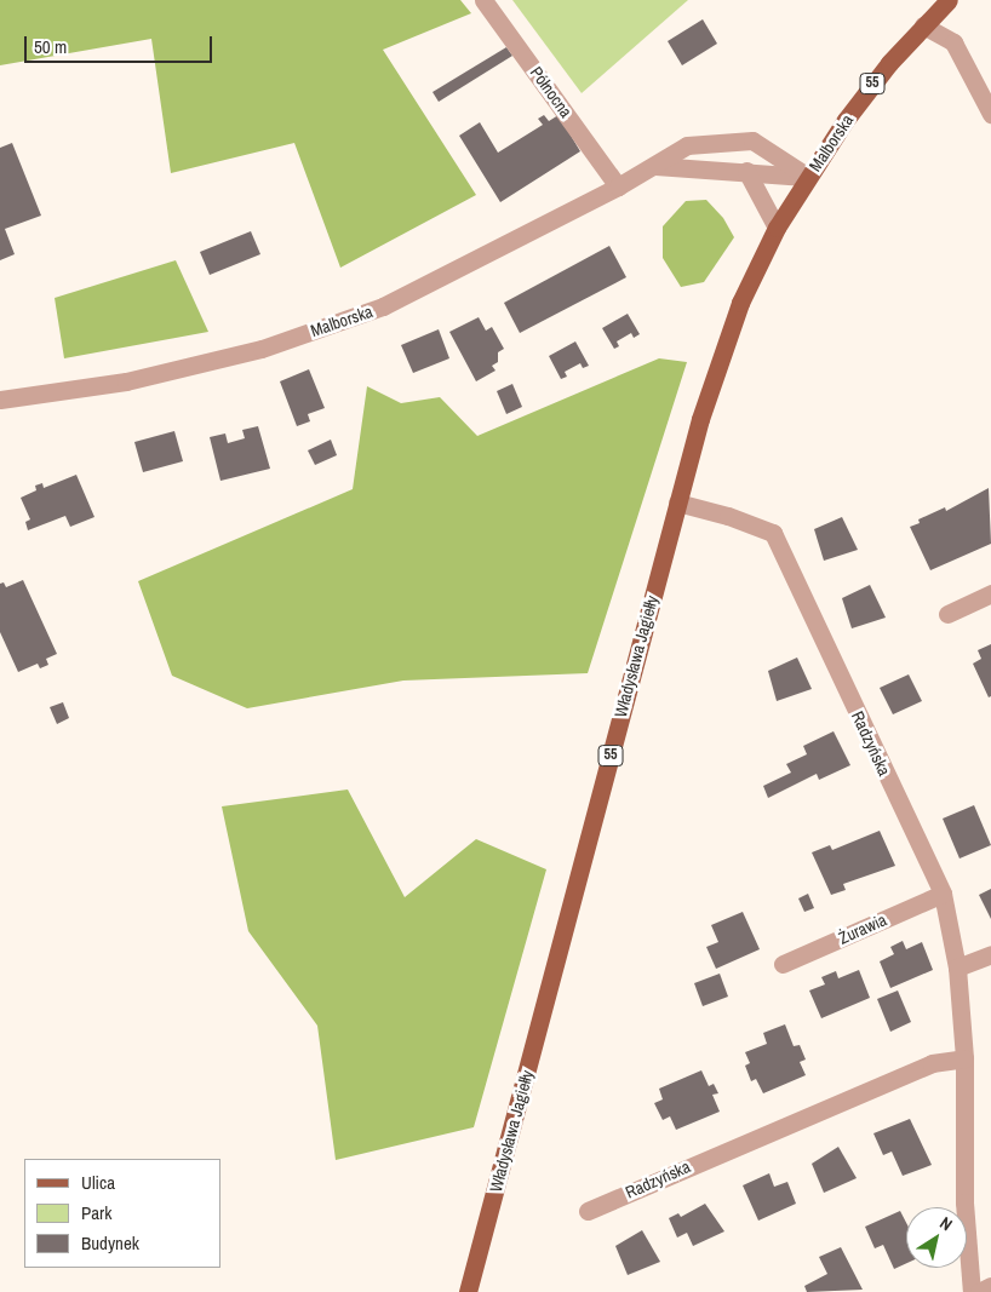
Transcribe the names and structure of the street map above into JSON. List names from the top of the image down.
{
  "streets": {
    "main road": ["55", "Malborska", "Władysława Jagiełły"],
    "street": ["Północna", "Radzyńska", "Żurawia"]
  },
  "crossings": [
    ["Północna", "Malborska"],
    ["Malborska", "Władysława Jagiełły"],
    ["Władysława Jagiełły", "Radzyńska"],
    ["Radzyńska", "Żurawia"]
  ],
  "legend": ["Ulica", "Park", "Budynek"],
  "scale_bar": "50 m",
  "north": "top right"
}
